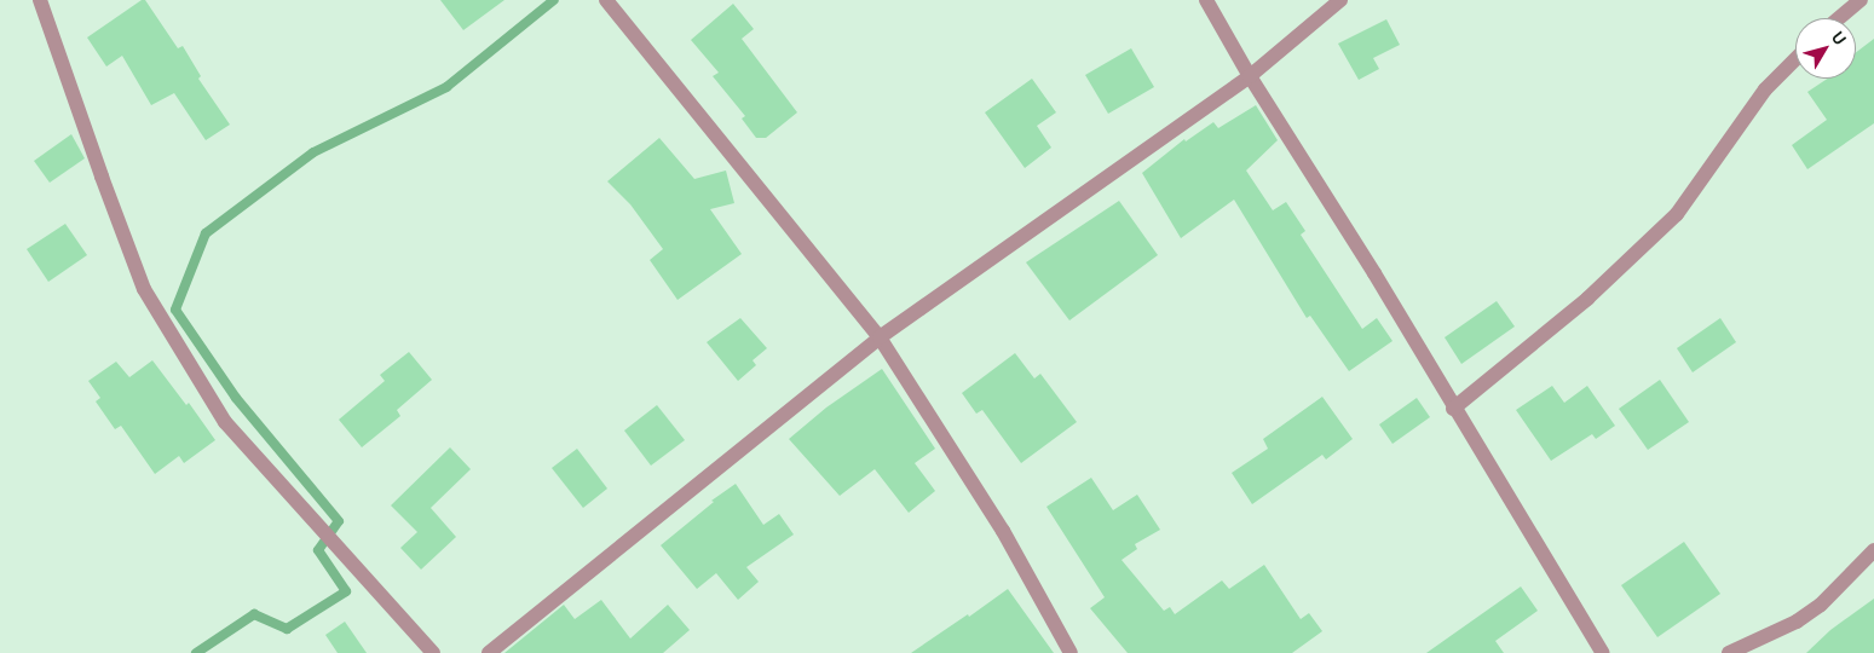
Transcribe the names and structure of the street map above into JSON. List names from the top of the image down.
{
  "north": "top right"
}
